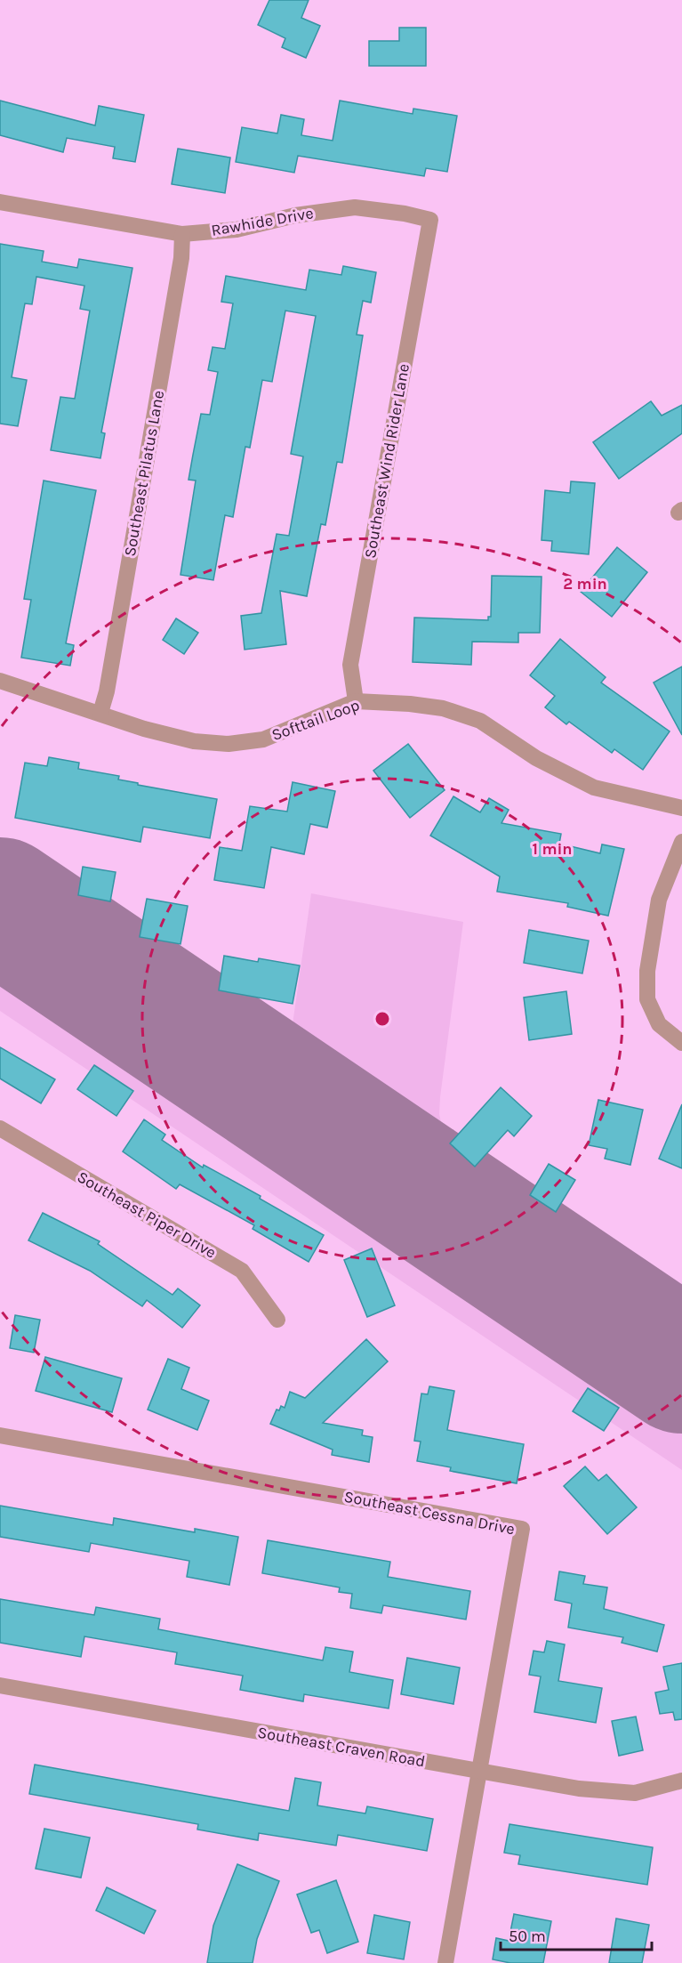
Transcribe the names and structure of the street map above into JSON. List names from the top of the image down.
{
  "streets": {
    "street": [
      "Rawhide Drive",
      "Southeast Wind Rider Lane",
      "Southeast Pilatus Lane",
      "Softtail Loop",
      "Southeast Piper Drive",
      "Southeast Cessna Drive",
      "Southeast Craven Road"
    ]
  },
  "crossings": [
    ["Rawhide Drive", "Southeast Wind Rider Lane"],
    ["Rawhide Drive", "Southeast Pilatus Lane"],
    ["Southeast Wind Rider Lane", "Softtail Loop"],
    ["Southeast Pilatus Lane", "Softtail Loop"],
    ["Southeast Cessna Drive", "Southeast Craven Road"]
  ],
  "scale_bar": "50 m",
  "rings": ["2 min", "1 min"]
}
